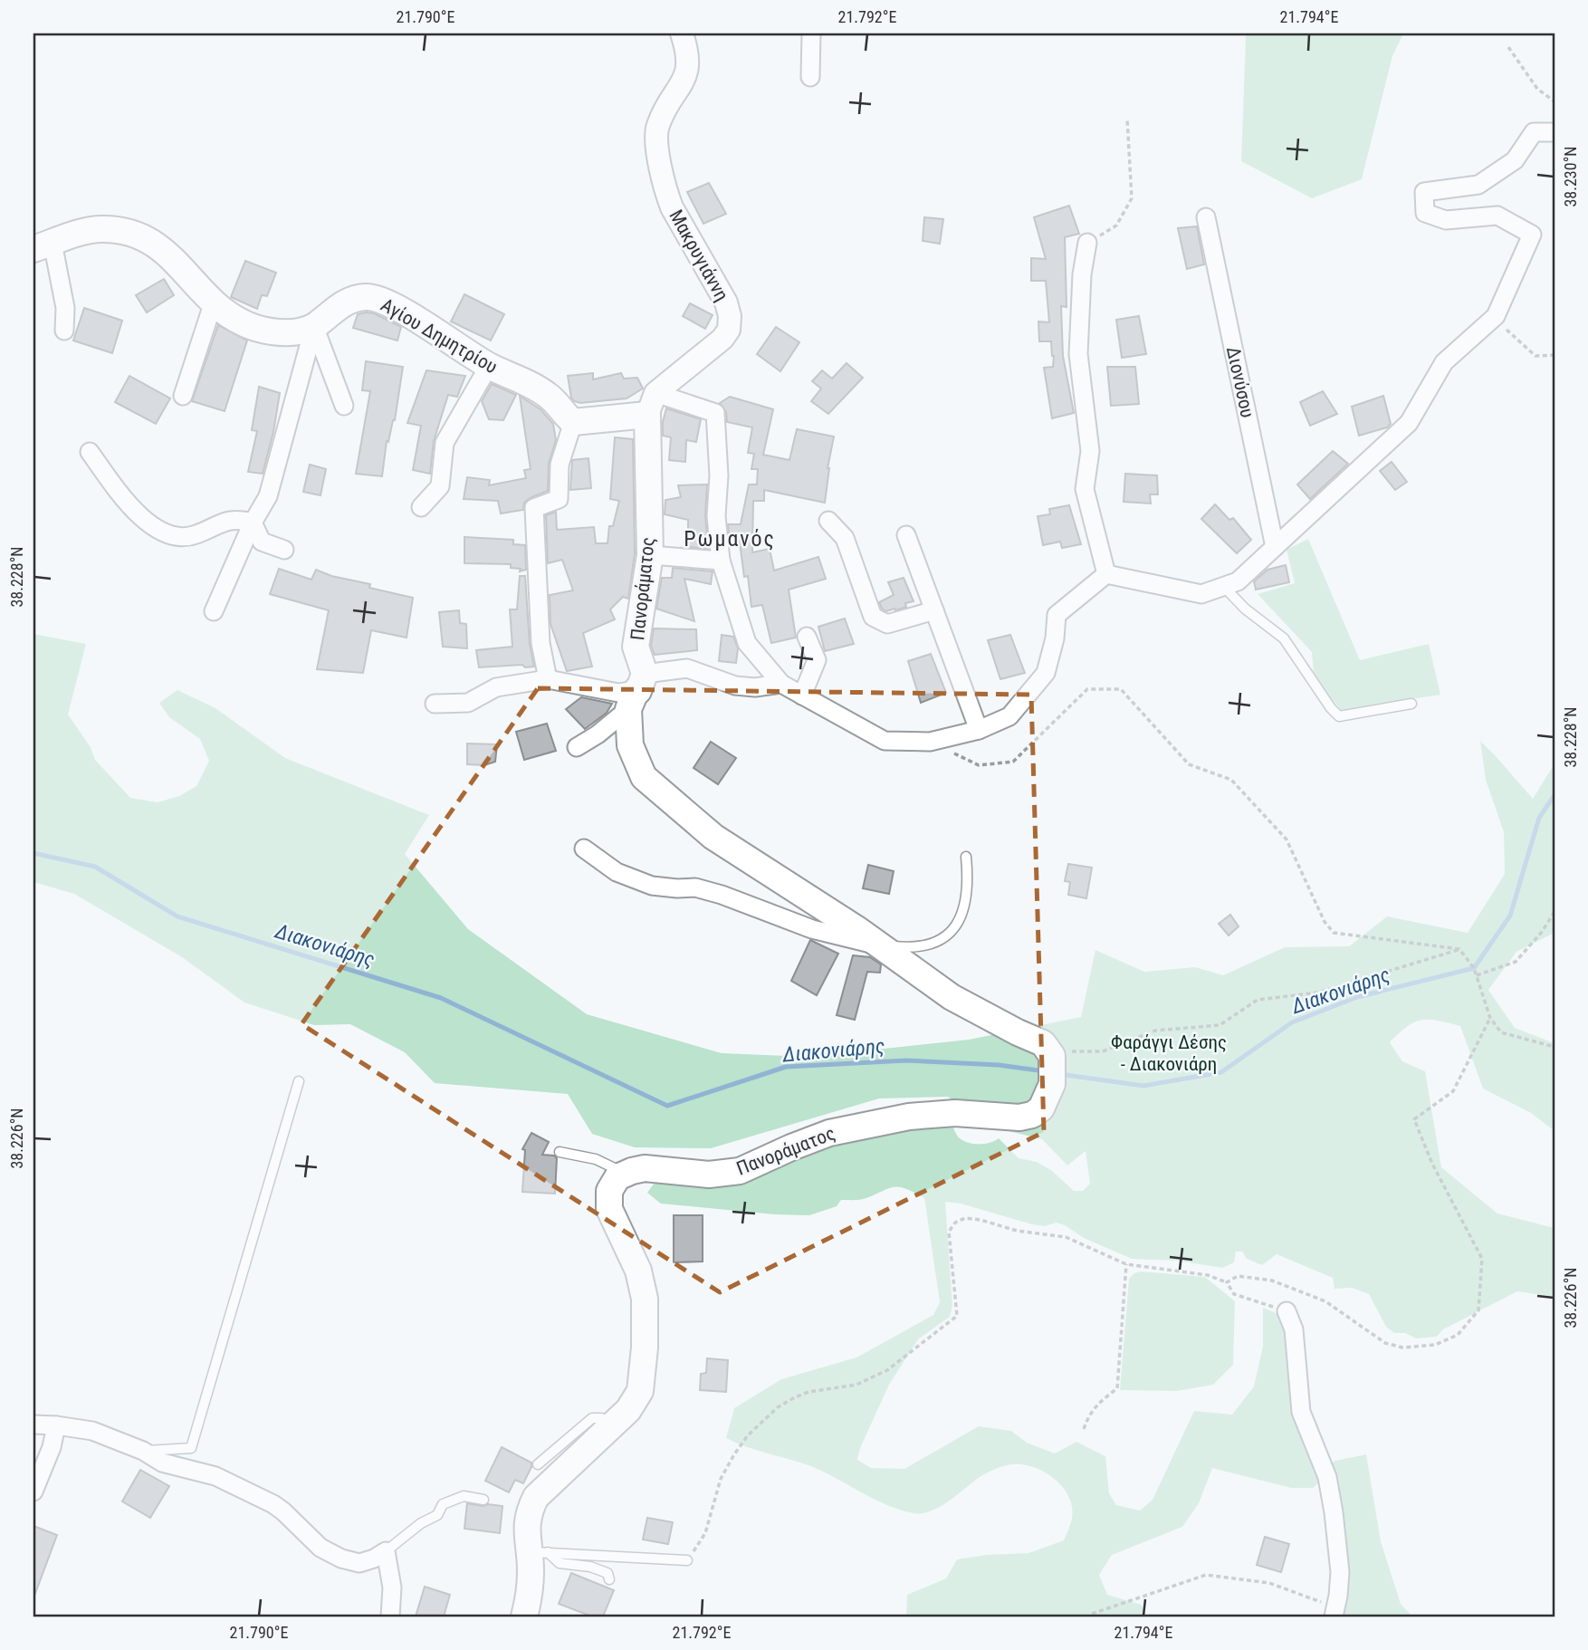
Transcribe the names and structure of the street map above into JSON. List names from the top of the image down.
{
  "streets": {
    "main road": ["Αγίου Δημητρίου", "Πανοράματος"],
    "street": ["Μακρυγιάννη", "Διονύσου"]
  },
  "crossings": [
    ["Μακρυγιάννη", "Πανοράματος"]
  ],
  "districts": ["Ρωμανός"],
  "water": ["Διακονιάρης"],
  "parks": ["Φαράγγι Δέσης - Διακονιάρη"],
  "coordinates": [
    "21.790°E",
    "21.792°E",
    "21.794°E",
    "38.230°N",
    "38.228°N",
    "38.226°N"
  ]
}
